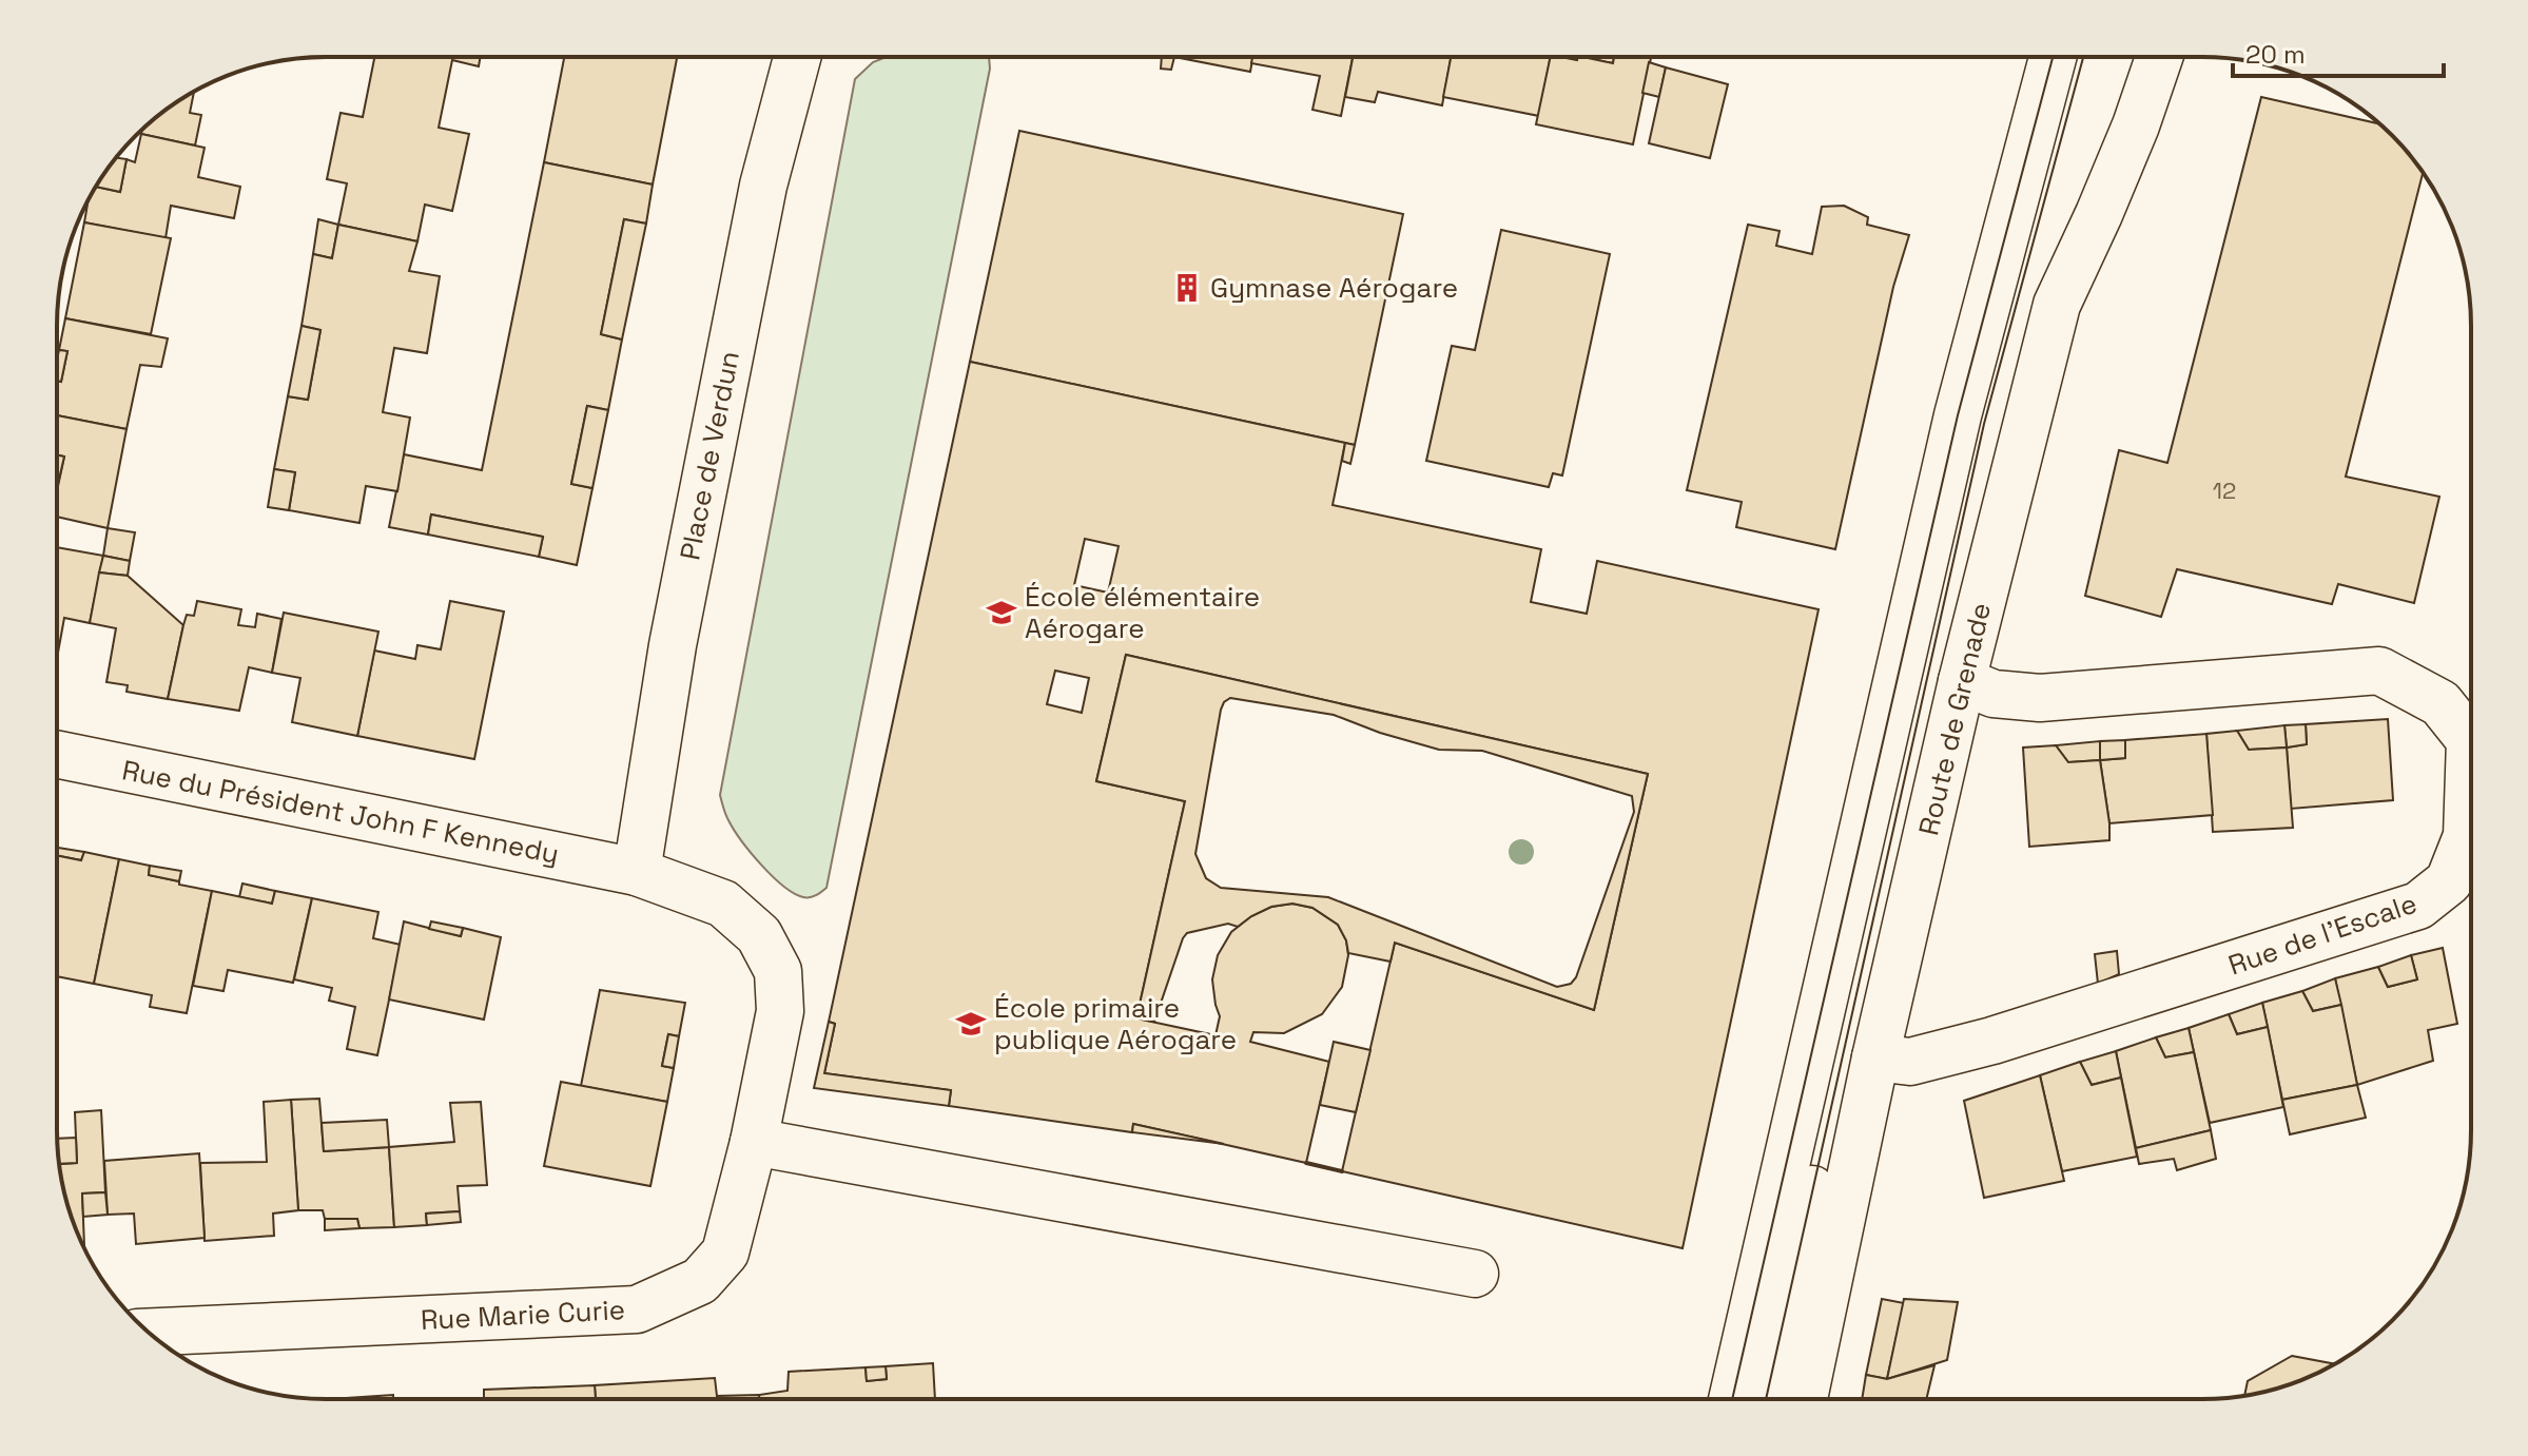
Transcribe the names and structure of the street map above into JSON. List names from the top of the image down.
{
  "streets": {
    "street": [
      "Place de Verdun",
      "Route de Grenade",
      "Rue du Président John F Kennedy",
      "Rue de l'Escale",
      "Rue Marie Curie"
    ]
  },
  "crossings": [
    ["Place de Verdun", "Rue du Président John F Kennedy"],
    ["Place de Verdun", "Rue Marie Curie"],
    ["Route de Grenade", "Rue de l'Escale"],
    ["Rue du Président John F Kennedy", "Rue Marie Curie"]
  ],
  "places": {
    "building": ["Gymnase Aérogare"],
    "school or university": ["École élémentaire Aérogare", "École primaire publique Aérogare"]
  },
  "house_numbers": ["12"],
  "scale_bar": "20 m"
}
